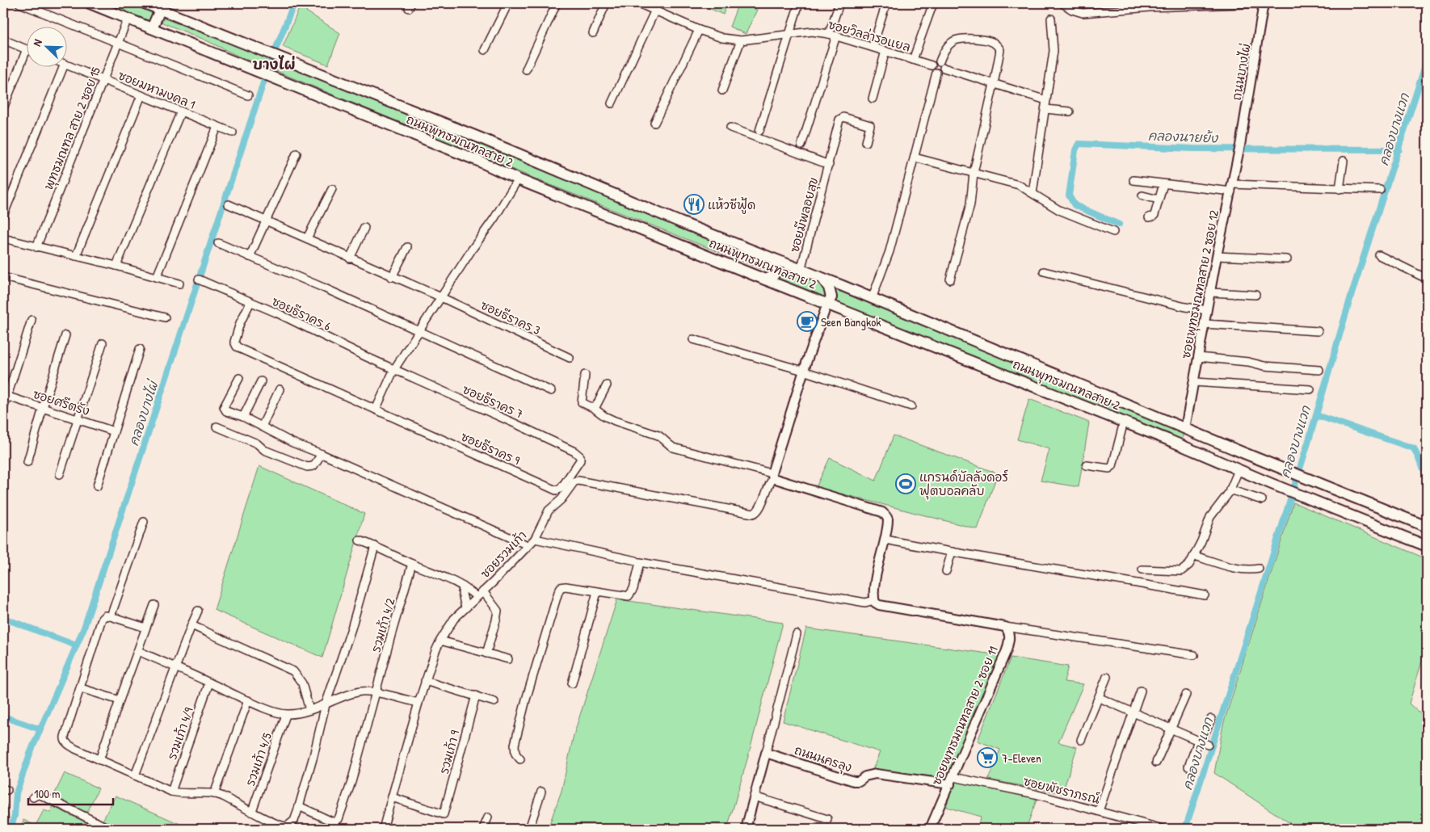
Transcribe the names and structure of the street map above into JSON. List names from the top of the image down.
{
  "streets": {
    "main road": ["ถนนพุทธมณฑลสาย 2"],
    "street": [
      "ซอยวิลล่ารอแยล",
      "ถนนบางไผ่",
      "ซอยมหามงคล 1",
      "พุทธมณฑล สาย 2 ซอย 15",
      "ซอยมีพลอยสุข",
      "ซอยพุทธมณฑลสาย 2 ซอย 12",
      "ซอยธีราคร 6",
      "ซอยธีราคร 3",
      "ซอยธีราคร 7",
      "ซอยศรีตรัง",
      "ซอยธีราคร 9",
      "ซอยรวมเก้า",
      "รวมเก้า 4/2",
      "ซอยพุทธมณฑลสาย 2 ซอย 11",
      "รวมเก้า 4/9",
      "รวมเก้า 9",
      "ถนนนครลุง",
      "รวมเก้า 4/5",
      "ซอยพัชราภรณ์"
    ]
  },
  "crossings": [
    ["ถนนบางไผ่", "ซอยพุทธมณฑลสาย 2 ซอย 12"],
    ["ซอยมหามงคล 1", "พุทธมณฑล สาย 2 ซอย 15"],
    ["พุทธมณฑล สาย 2 ซอย 15", "ถนนพุทธมณฑลสาย 2"],
    ["ถนนพุทธมณฑลสาย 2", "ซอยมีพลอยสุข"],
    ["ถนนพุทธมณฑลสาย 2", "ซอยพุทธมณฑลสาย 2 ซอย 12"],
    ["ซอยธีราคร 6", "ซอยธีราคร 7"],
    ["ซอยธีราคร 7", "ซอยธีราคร 9"],
    ["ซอยพุทธมณฑลสาย 2 ซอย 11", "ถนนนครลุง"],
    ["ซอยพุทธมณฑลสาย 2 ซอย 11", "ซอยพัชราภรณ์"],
    ["ถนนนครลุง", "ซอยพัชราภรณ์"]
  ],
  "districts": ["บางไผ่"],
  "water": ["คลองบางแวก", "คลองนายย้ง", "คลองบางไผ่"],
  "places": {
    "restaurant": ["แห้วซีฟู้ด"],
    "cafe": ["Seen Bangkok"],
    "sports": ["แกรนด์บัลลังดอร์ ฟุตบอลคลับ"],
    "supermarket": ["7-Eleven"]
  },
  "scale_bar": "100 m",
  "north": "top left"
}
